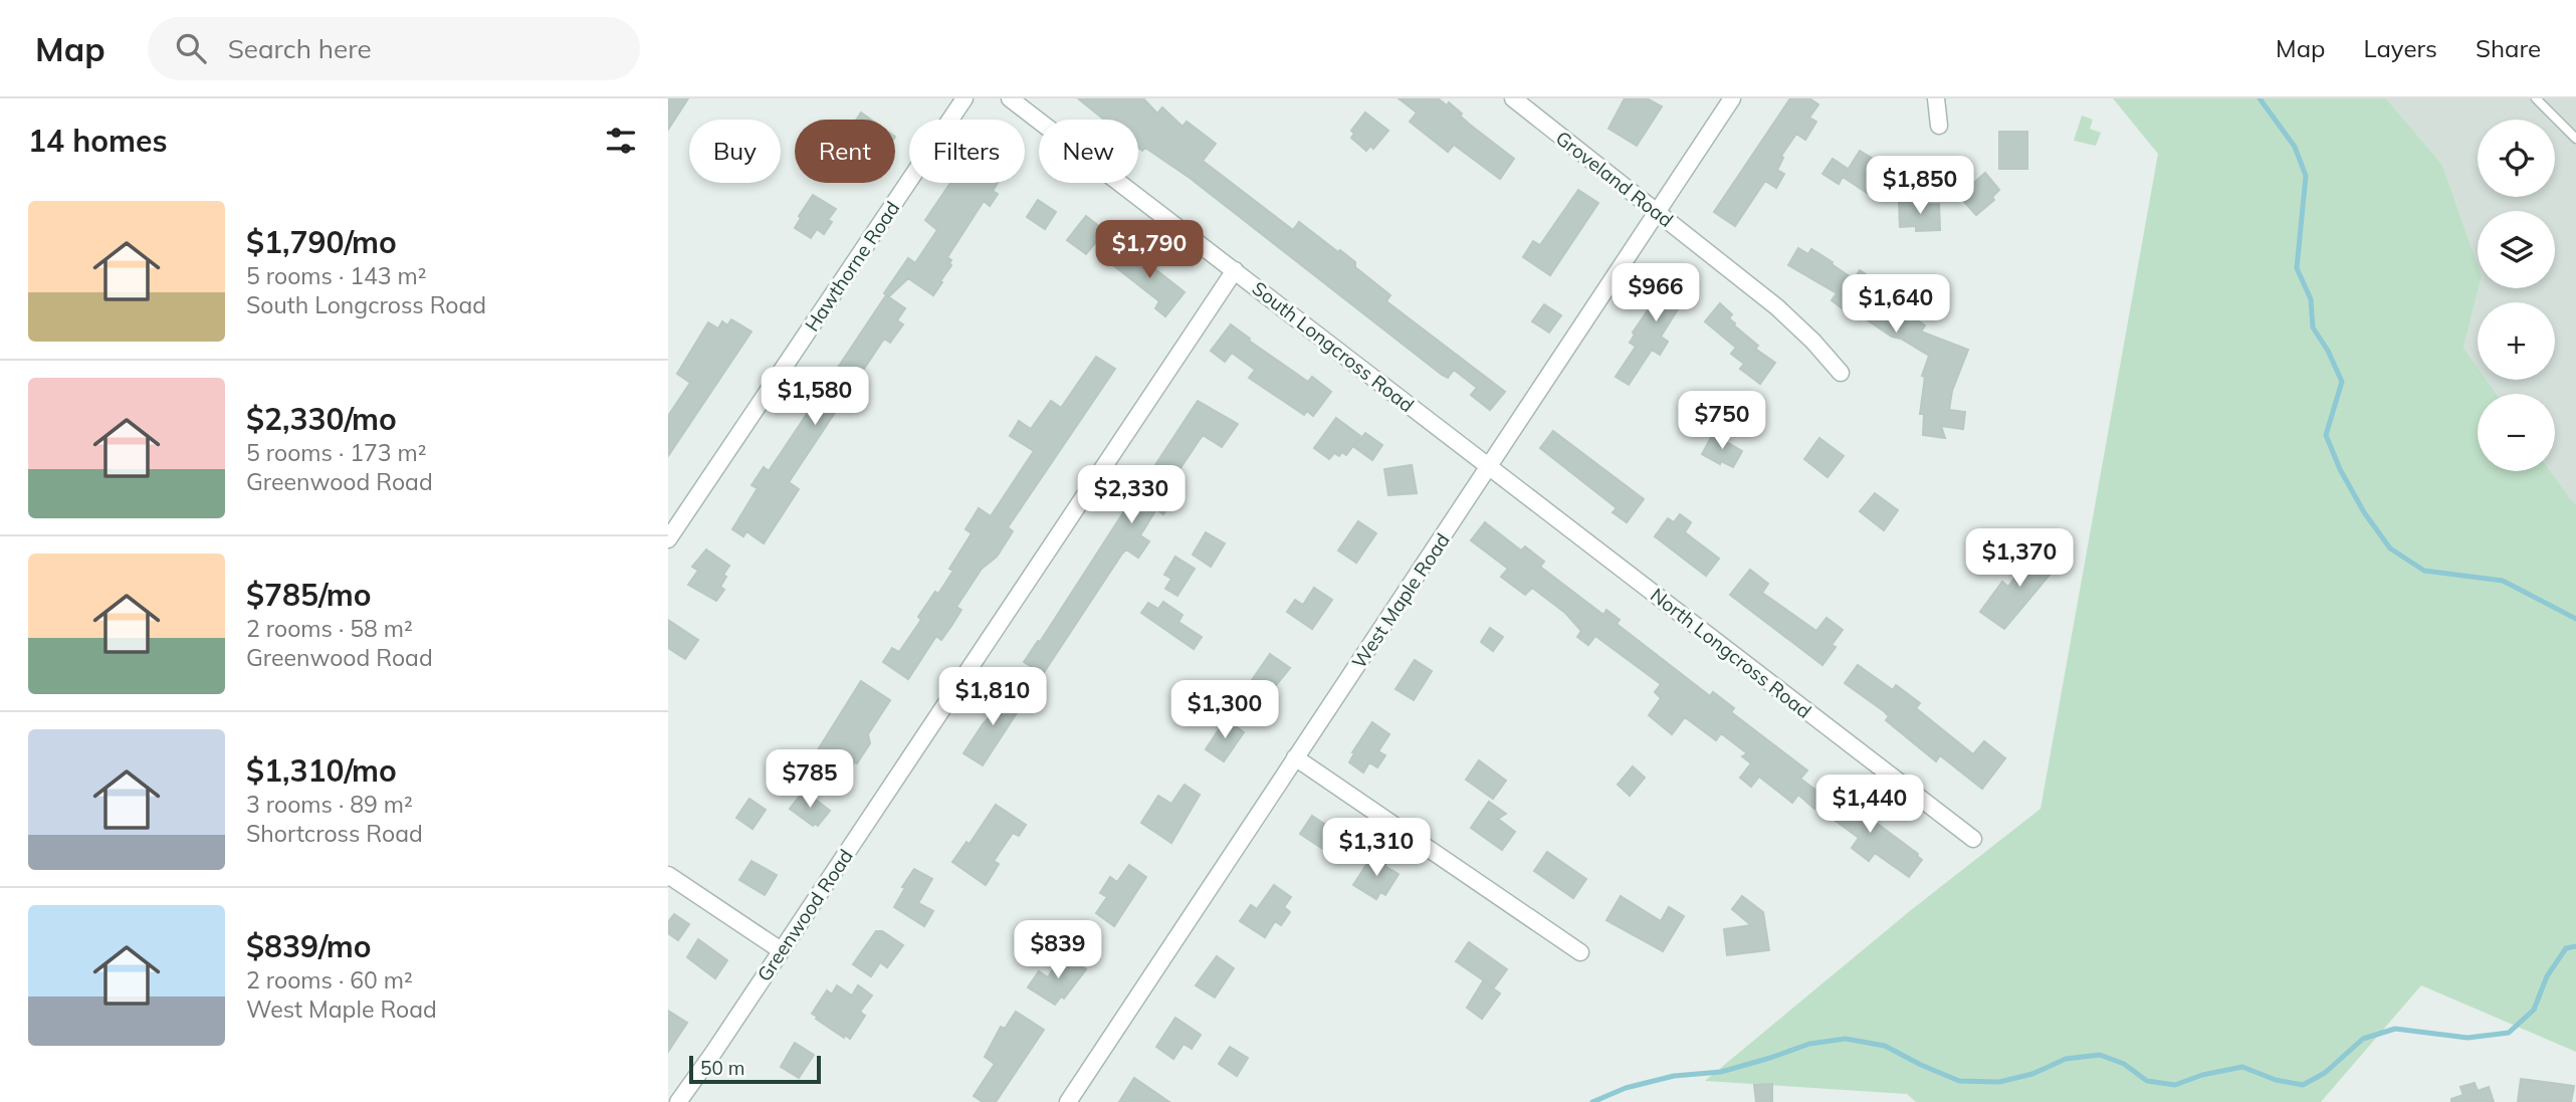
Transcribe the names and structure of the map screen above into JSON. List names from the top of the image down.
{
  "streets": {
    "street": [
      "Groveland Road",
      "Hawthorne Road",
      "South Longcross Road",
      "West Maple Road",
      "North Longcross Road",
      "Greenwood Road"
    ]
  },
  "crossings": [
    ["Groveland Road", "West Maple Road"],
    ["South Longcross Road", "West Maple Road"],
    ["South Longcross Road", "North Longcross Road"],
    ["South Longcross Road", "Greenwood Road"],
    ["West Maple Road", "North Longcross Road"]
  ],
  "scale_bar": "50 m",
  "page": {
    "header": "Map",
    "search": "Search here",
    "nav": ["Map", "Layers", "Share"],
    "heading": "14 homes",
    "map_buttons": ["+", "−"],
    "chip": [
      "Buy",
      "Rent",
      "Filters",
      "New"
    ],
    "price": [
      "$1,850",
      "$1,790",
      "$966",
      "$1,640",
      "$1,580",
      "$750",
      "$2,330",
      "$1,370",
      "$1,810",
      "$1,300",
      "$785",
      "$1,440",
      "$1,310",
      "$839"
    ],
    "list": [
      {
        "name": "$1,790/mo",
        "note": "5 rooms · 143 m² · South Longcross Road"
      },
      {
        "name": "$2,330/mo",
        "note": "5 rooms · 173 m² · Greenwood Road"
      },
      {
        "name": "$785/mo",
        "note": "2 rooms · 58 m² · Greenwood Road"
      },
      {
        "name": "$1,310/mo",
        "note": "3 rooms · 89 m² · Shortcross Road"
      },
      {
        "name": "$839/mo",
        "note": "2 rooms · 60 m² · West Maple Road"
      }
    ],
    "scale": "50 m"
  }
}
